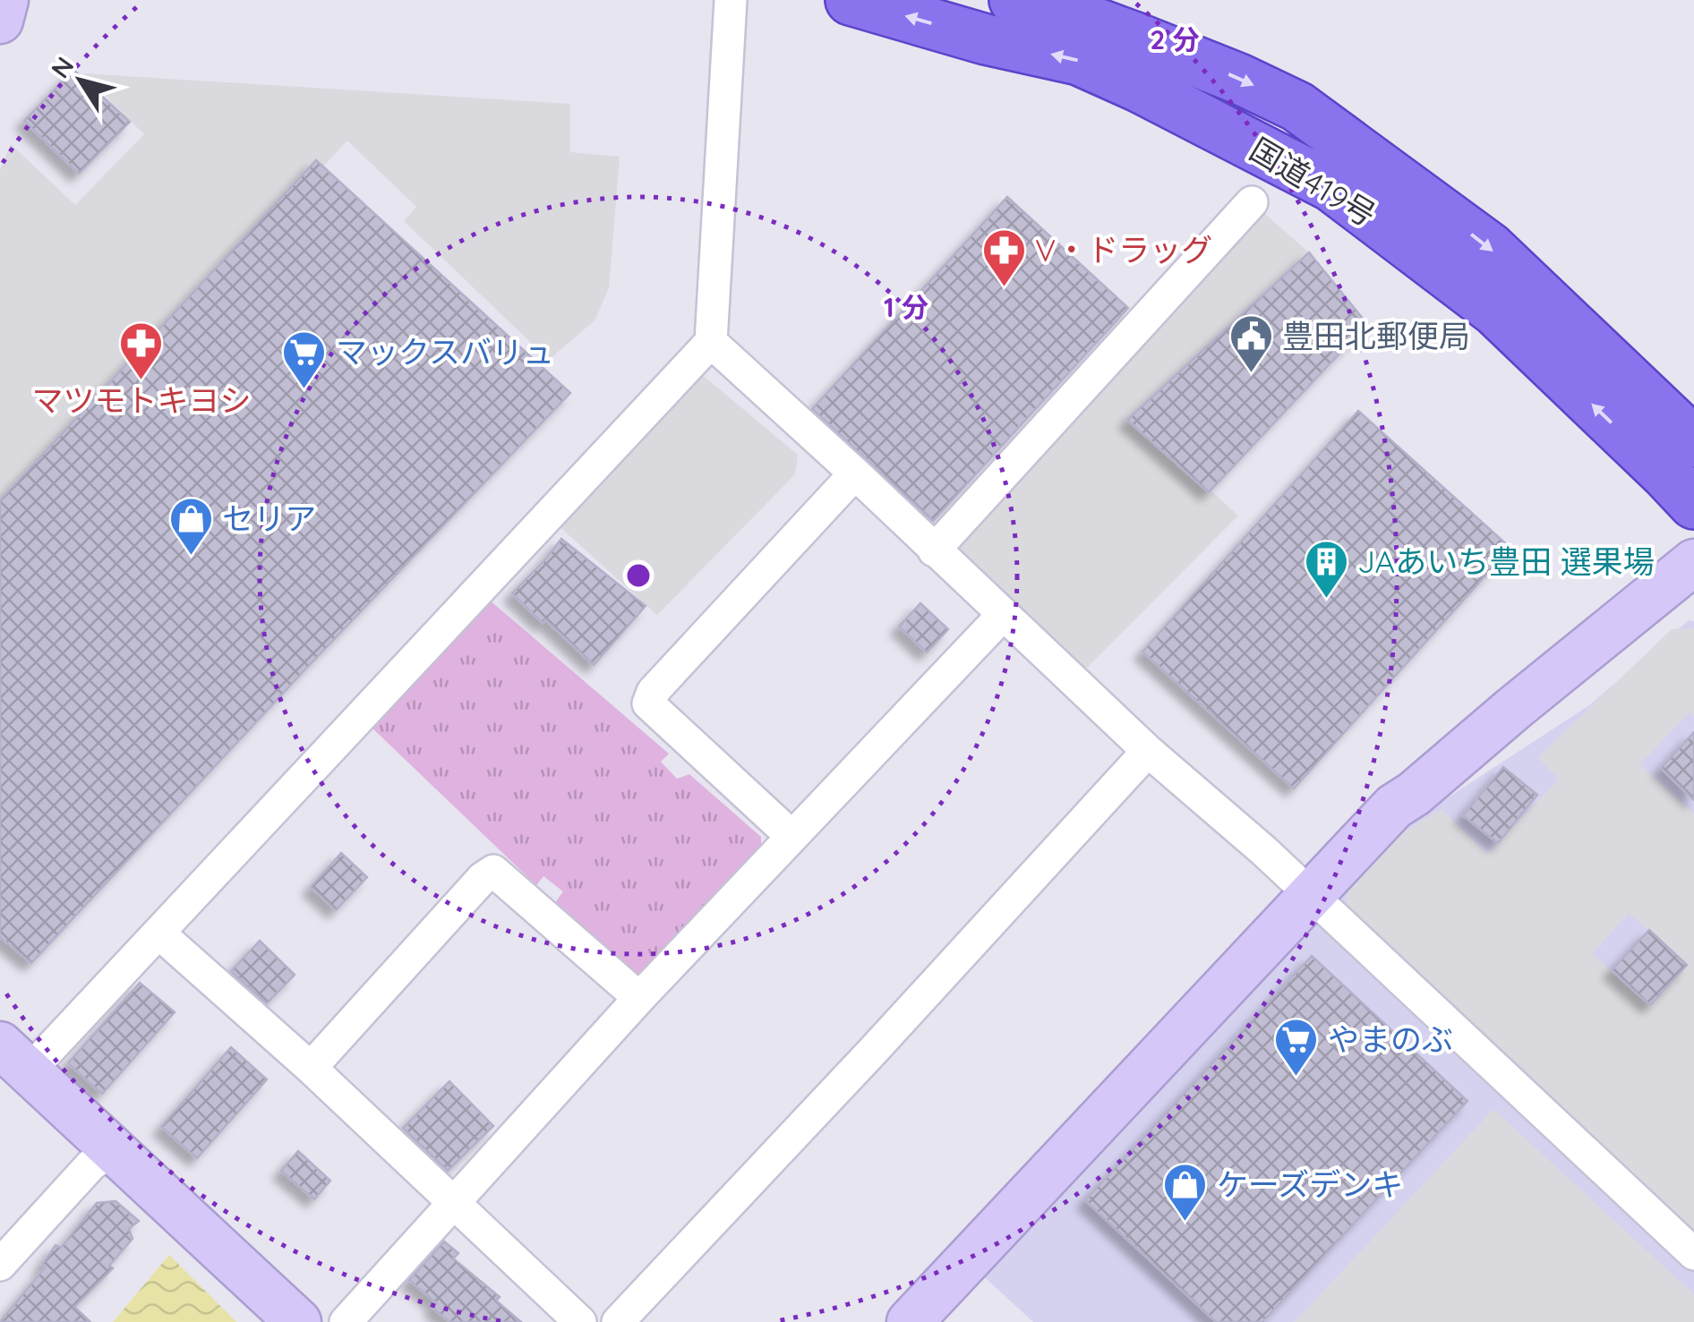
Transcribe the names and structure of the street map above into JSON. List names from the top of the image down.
{
  "streets": {
    "highway": ["国道419号"]
  },
  "places": {
    "pharmacy": ["V・ドラッグ", "マツモトキヨシ"],
    "public building": ["豊田北郵便局"],
    "supermarket": ["マックスバリュ", "やまのぶ"],
    "shop": ["セリア", "ケーズデンキ"],
    "building": ["JAあいち豊田 選果場"]
  },
  "north": "top left",
  "rings": ["2 分", "1 分"]
}
